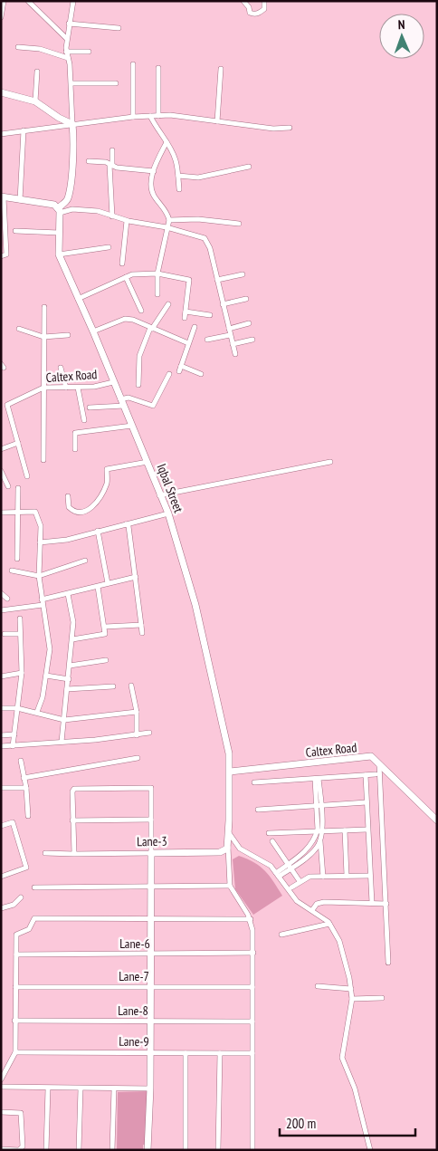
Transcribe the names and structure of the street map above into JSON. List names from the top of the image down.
{
  "streets": {
    "street": [
      "Caltex Road",
      "Iqbal Street",
      "Lane-3",
      "Lane-6",
      "Lane-7",
      "Lane-8",
      "Lane-9"
    ]
  },
  "crossings": [
    ["Caltex Road", "Iqbal Street"],
    ["Iqbal Street", "Lane-3"]
  ],
  "scale_bar": "200 m",
  "north": "top"
}
